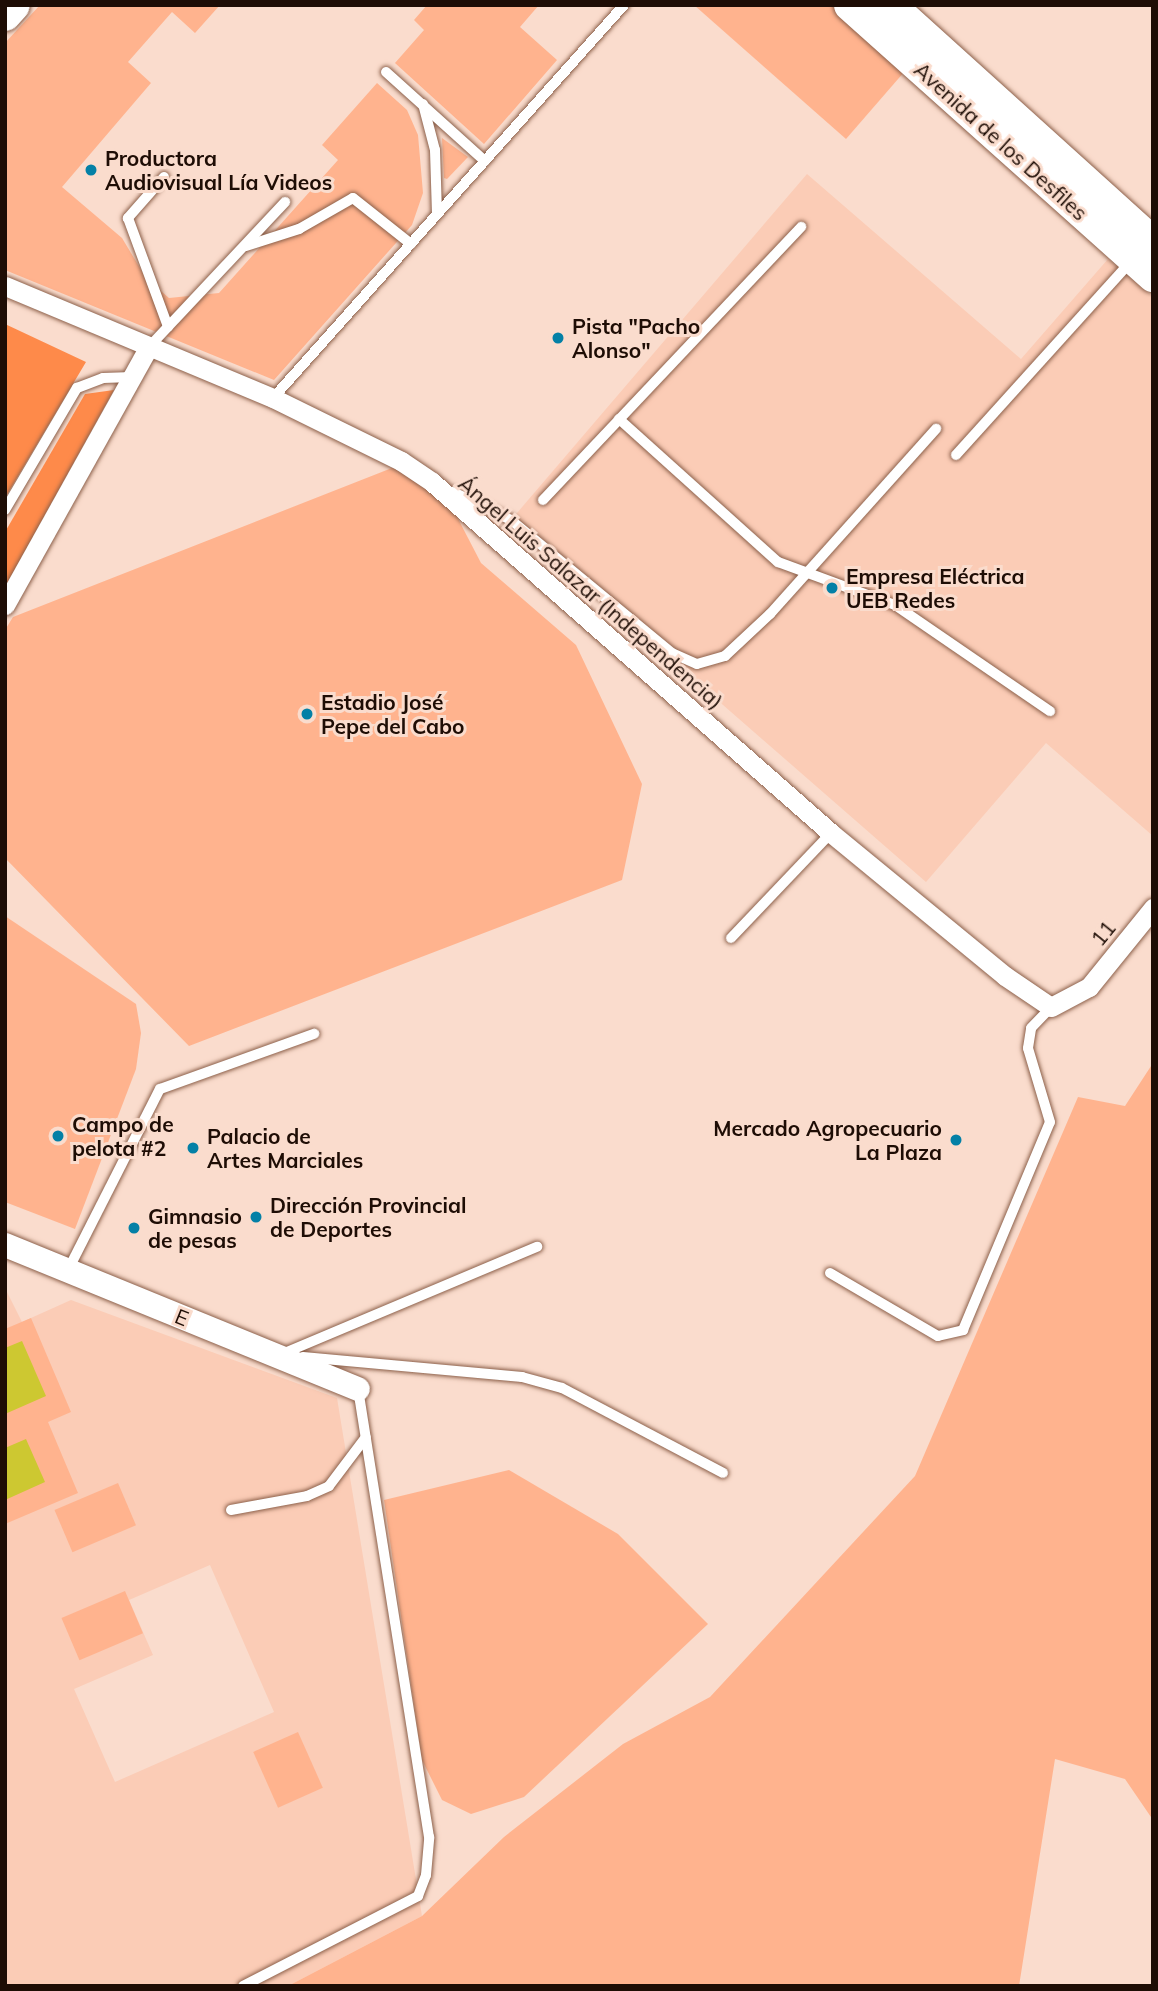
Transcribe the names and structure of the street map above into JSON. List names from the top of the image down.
{
  "streets": {
    "main road": ["Avenida de los Desfiles"],
    "street": ["Ángel Luis Salazar (Independencia)", "11", "E"]
  },
  "crossings": [
    ["Ángel Luis Salazar (Independencia)", "11"]
  ],
  "places": [
    "Productora Audiovisual Lía Videos",
    "Pista \"Pacho Alonso\"",
    "Empresa Eléctrica UEB Redes",
    "Estadio José Pepe del Cabo",
    "Campo de pelota #2",
    "Mercado Agropecuario La Plaza",
    "Palacio de Artes Marciales",
    "Dirección Provincial de Deportes",
    "Gimnasio de pesas"
  ]
}
